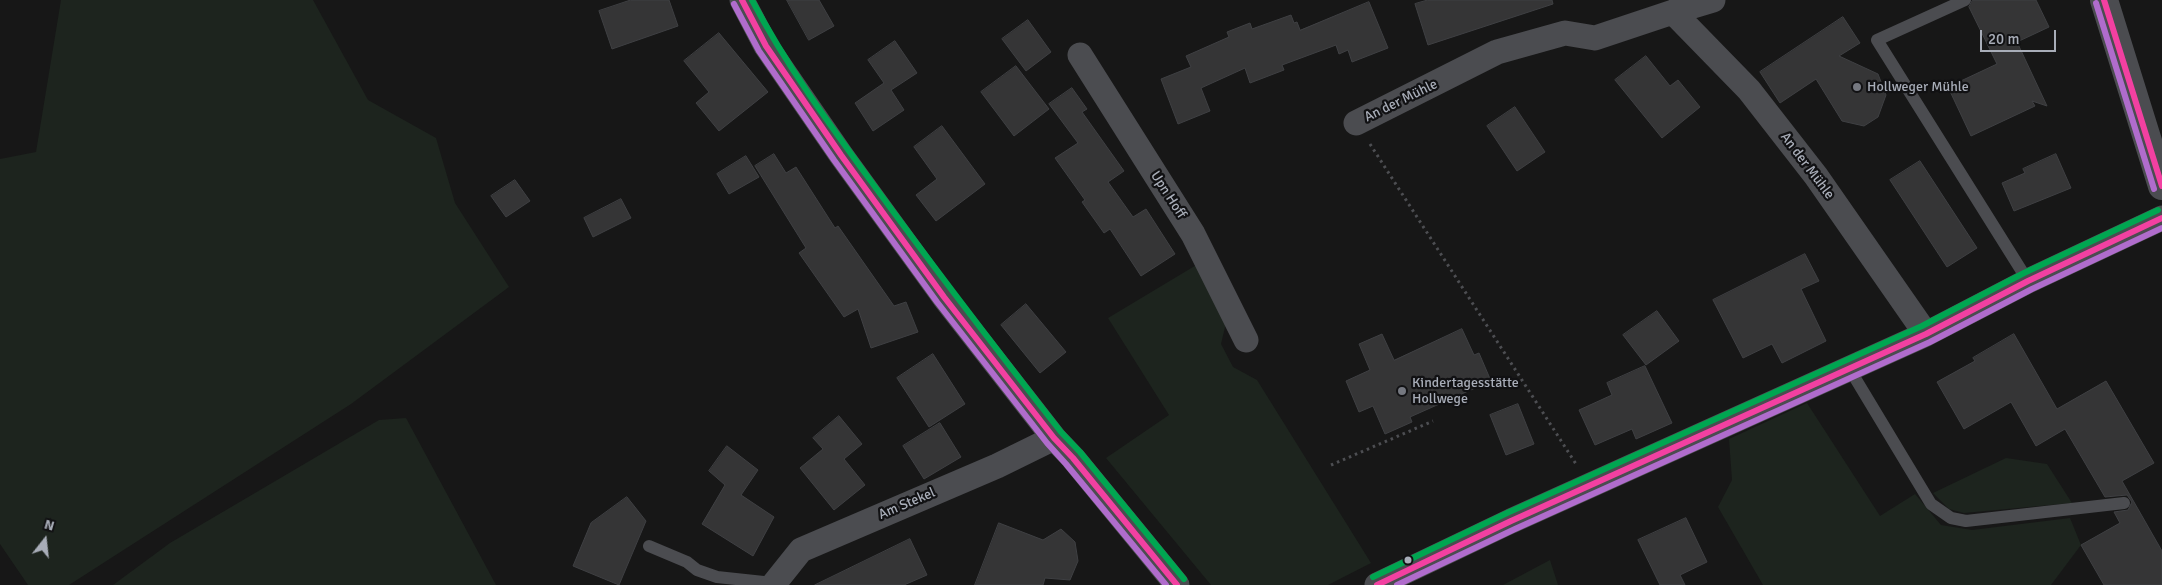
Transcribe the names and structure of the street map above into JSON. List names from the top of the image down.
{
  "streets": {
    "street": ["An der Mühle", "Upn Hoff", "Am Stekel"]
  },
  "places": ["Hollweger Mühle", "Kindertagesstätte Hollwege"],
  "scale_bar": "20 m",
  "north": "top"
}
